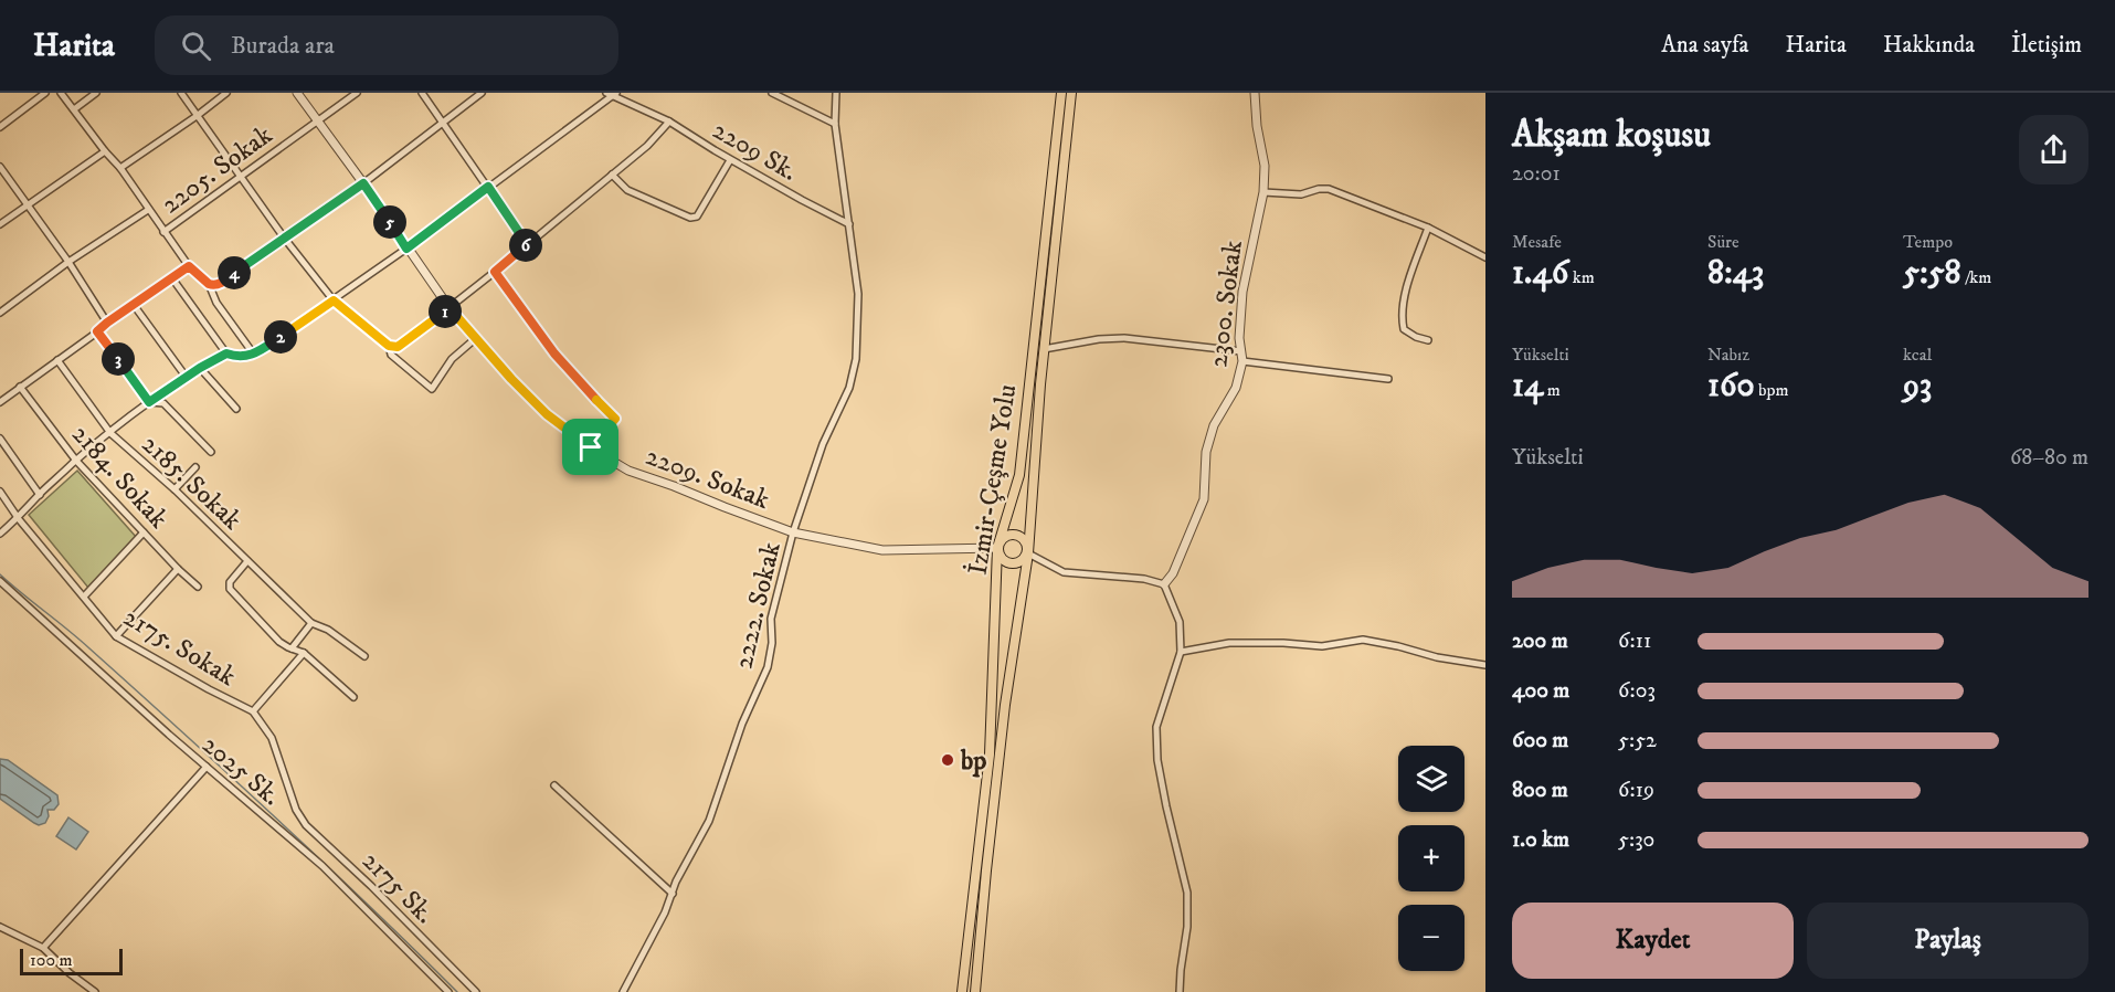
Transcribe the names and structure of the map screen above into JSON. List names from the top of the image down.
{
  "streets": {
    "highway": ["İzmir-Çeşme Yolu"],
    "street": [
      "2209 Sk.",
      "2205. Sokak",
      "2300. Sokak",
      "2184. Sokak",
      "2209. Sokak",
      "2185. Sokak",
      "2222. Sokak",
      "2175. Sokak",
      "2025 Sk.",
      "2175 Sk."
    ]
  },
  "crossings": [
    ["2209 Sk.", "2222. Sokak"],
    ["2205. Sokak", "2209. Sokak"],
    ["2209. Sokak", "İzmir-Çeşme Yolu"],
    ["2209. Sokak", "2222. Sokak"],
    ["2175. Sokak", "2175 Sk."]
  ],
  "places": ["bp"],
  "scale_bar": "100 m",
  "page": {
    "header": "Harita",
    "search": "Burada ara",
    "nav": [
      "Ana sayfa",
      "Harita",
      "Hakkında",
      "İletişim"
    ],
    "heading": ["Akşam koşusu", "20:01"],
    "pins": [
      "5",
      "6",
      "4",
      "1",
      "2",
      "3"
    ],
    "stats": [
      ["Mesafe", "1.46 km"],
      ["Süre", "8:43"],
      ["Tempo", "5:58 /km"],
      ["Yükselti", "14 m"],
      ["Nabız", "160 bpm"],
      ["kcal", "93"]
    ],
    "chart": ["Yükselti", "68–80 m"],
    "list": [
      {
        "name": "200 m",
        "note": "6:11"
      },
      {
        "name": "400 m",
        "note": "6:03"
      },
      {
        "name": "600 m",
        "note": "5:52"
      },
      {
        "name": "800 m",
        "note": "6:19"
      },
      {
        "name": "1.0 km",
        "note": "5:30"
      }
    ],
    "map_buttons": ["+", "−"],
    "buttons": ["Kaydet", "Paylaş"],
    "scale": "100 m"
  }
}
